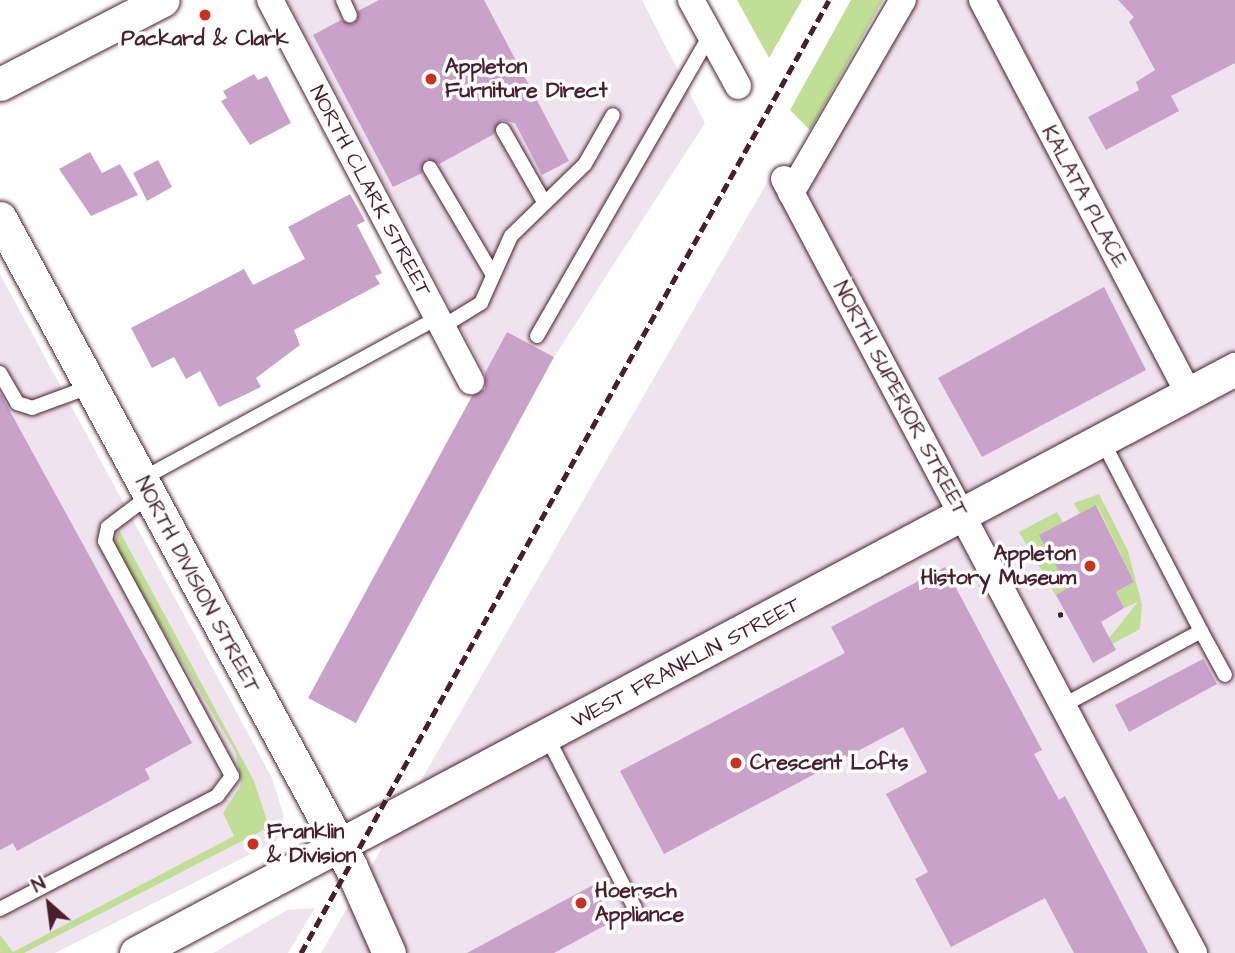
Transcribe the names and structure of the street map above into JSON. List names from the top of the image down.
{
  "streets": {
    "street": [
      "NORTH CLARK STREET",
      "KALATA PLACE",
      "NORTH SUPERIOR STREET",
      "NORTH DIVISION STREET",
      "WEST FRANKLIN STREET"
    ]
  },
  "crossings": [
    ["KALATA PLACE", "WEST FRANKLIN STREET"],
    ["NORTH SUPERIOR STREET", "WEST FRANKLIN STREET"],
    ["NORTH DIVISION STREET", "WEST FRANKLIN STREET"]
  ],
  "places": [
    "Packard & Clark",
    "Appleton Furniture Direct",
    "Appleton History Museum",
    "Crescent Lofts",
    "Franklin & Division",
    "Hoersch Appliance"
  ],
  "north": "top left"
}
